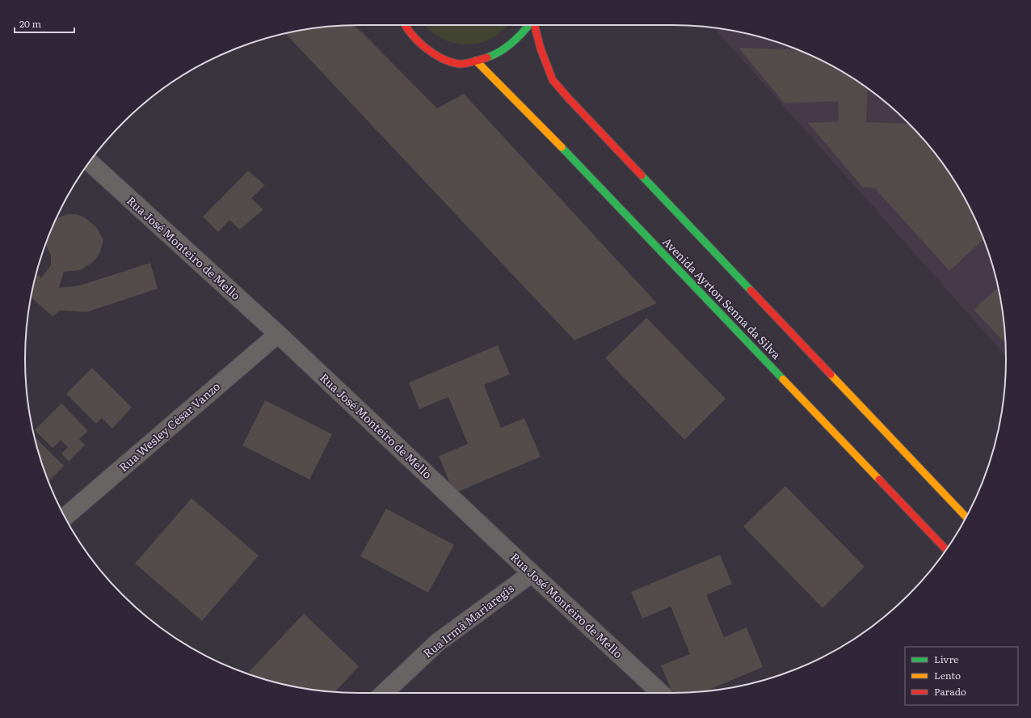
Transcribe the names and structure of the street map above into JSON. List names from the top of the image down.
{
  "streets": {
    "main road": ["Avenida Ayrton Senna da Silva"],
    "street": ["Rua José Monteiro de Mello", "Rua Wesley César Vanzo", "Rua Irmã Mariaregis"]
  },
  "crossings": [
    ["Rua José Monteiro de Mello", "Rua Wesley César Vanzo"],
    ["Rua José Monteiro de Mello", "Rua Irmã Mariaregis"]
  ],
  "legend": ["Livre", "Lento", "Parado"],
  "scale_bar": "20 m"
}
